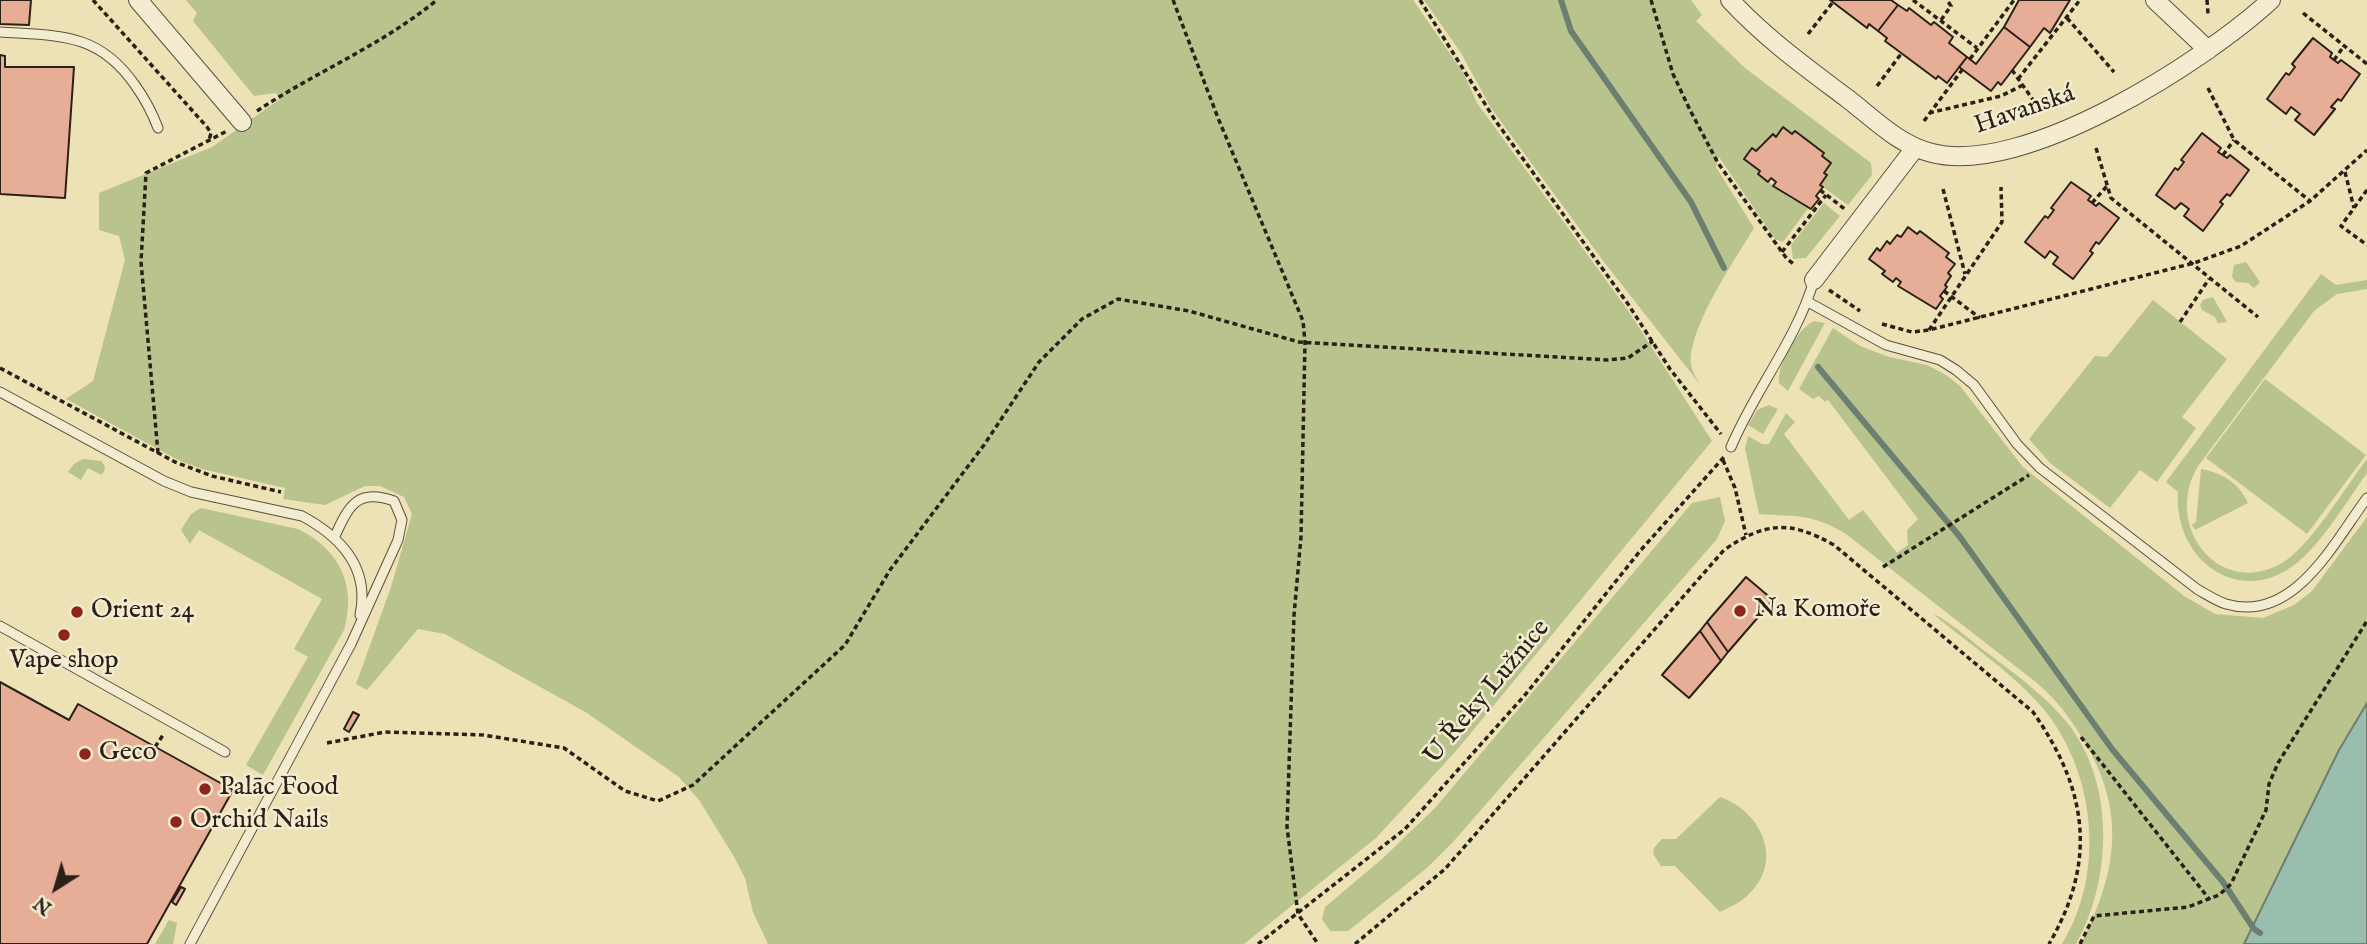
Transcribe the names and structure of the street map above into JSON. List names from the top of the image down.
{
  "streets": {
    "street": ["Havanská"],
    "path": ["U Řeky Lužnice"]
  },
  "places": [
    "Na Komoře",
    "Orient 24",
    "Vape shop",
    "Geco",
    "Palāc Food",
    "Orchid Nails"
  ],
  "north": "bottom left"
}
